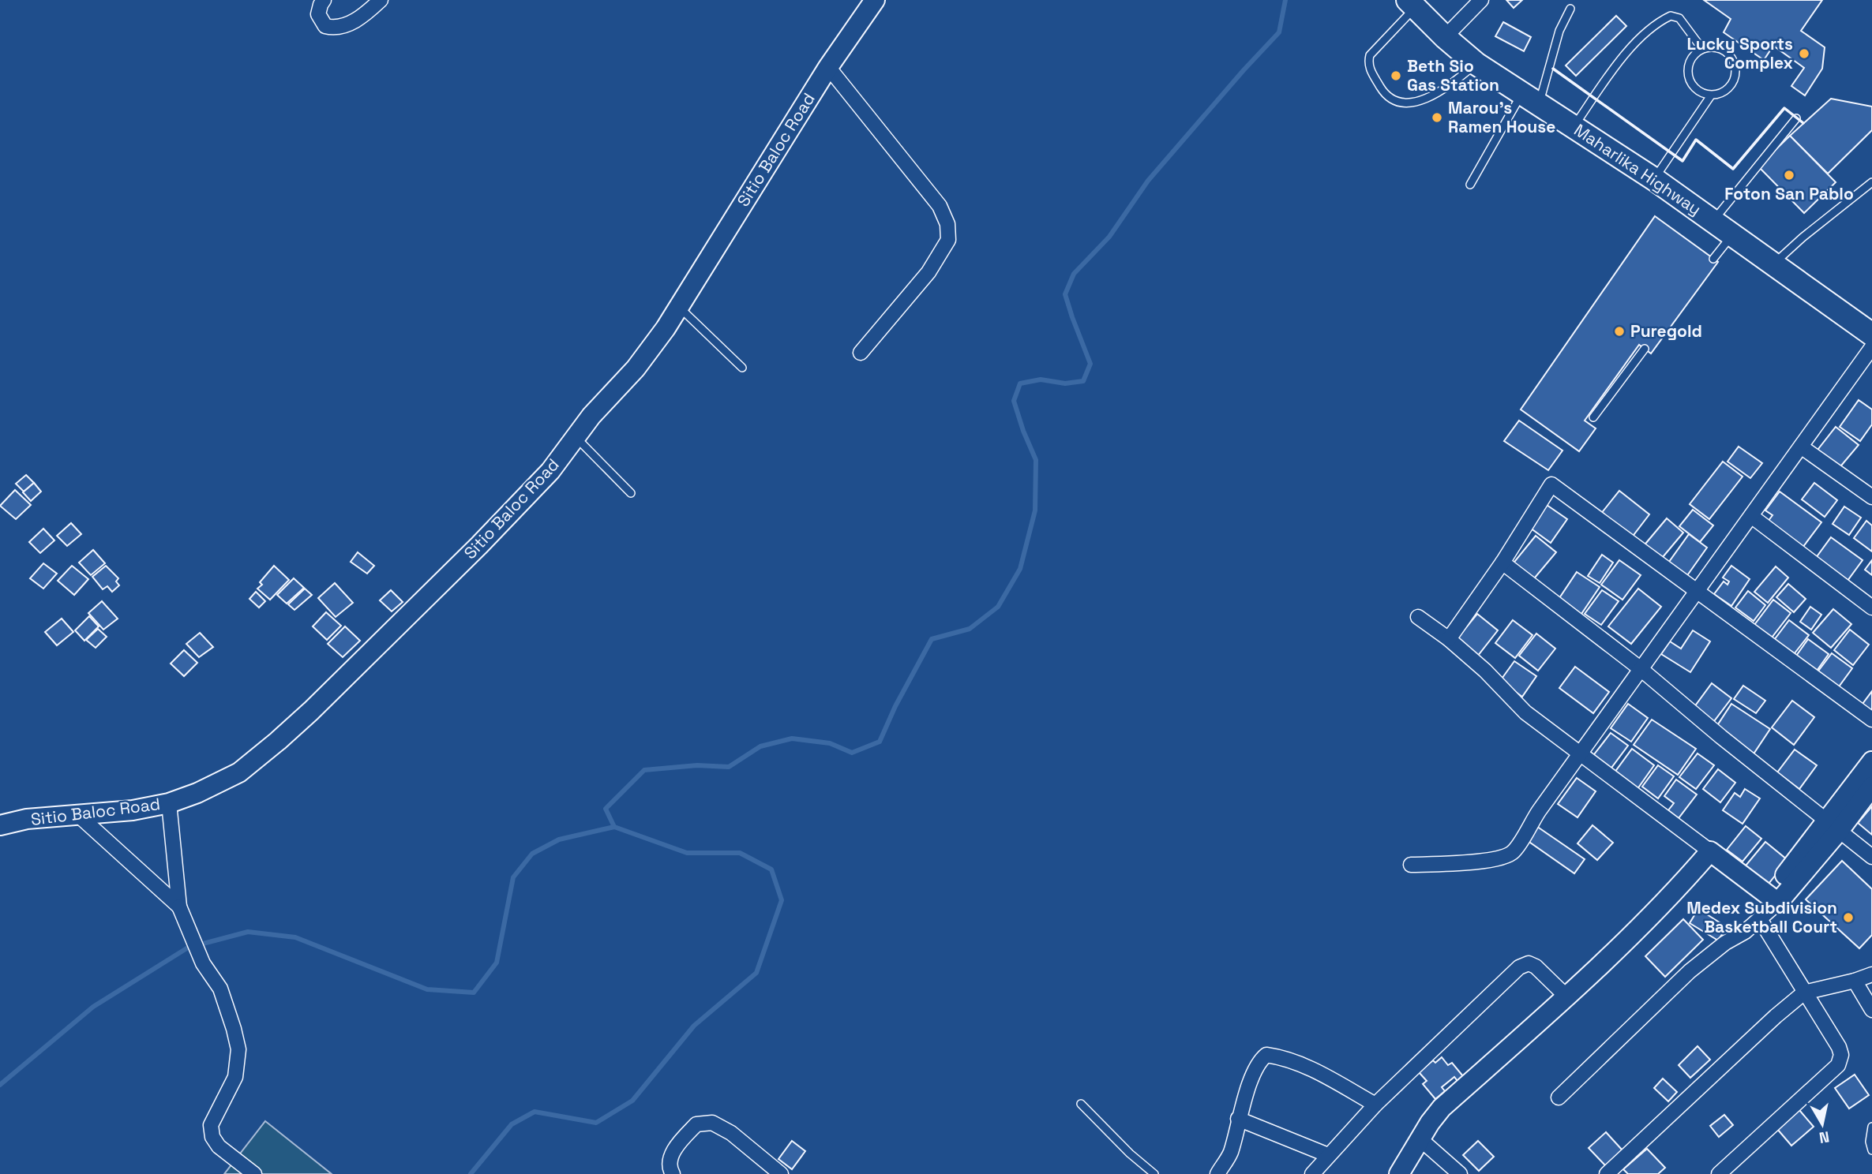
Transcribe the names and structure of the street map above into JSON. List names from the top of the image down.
{
  "streets": {
    "main road": ["Maharlika Highway"],
    "street": ["Sitio Baloc Road"]
  },
  "places": [
    "Lucky Sports Complex",
    "Beth Sio Gas Station",
    "Marou’s Ramen House",
    "Foton San Pablo",
    "Puregold",
    "Medex Subdivision Basketball Court"
  ],
  "north": "bottom"
}
